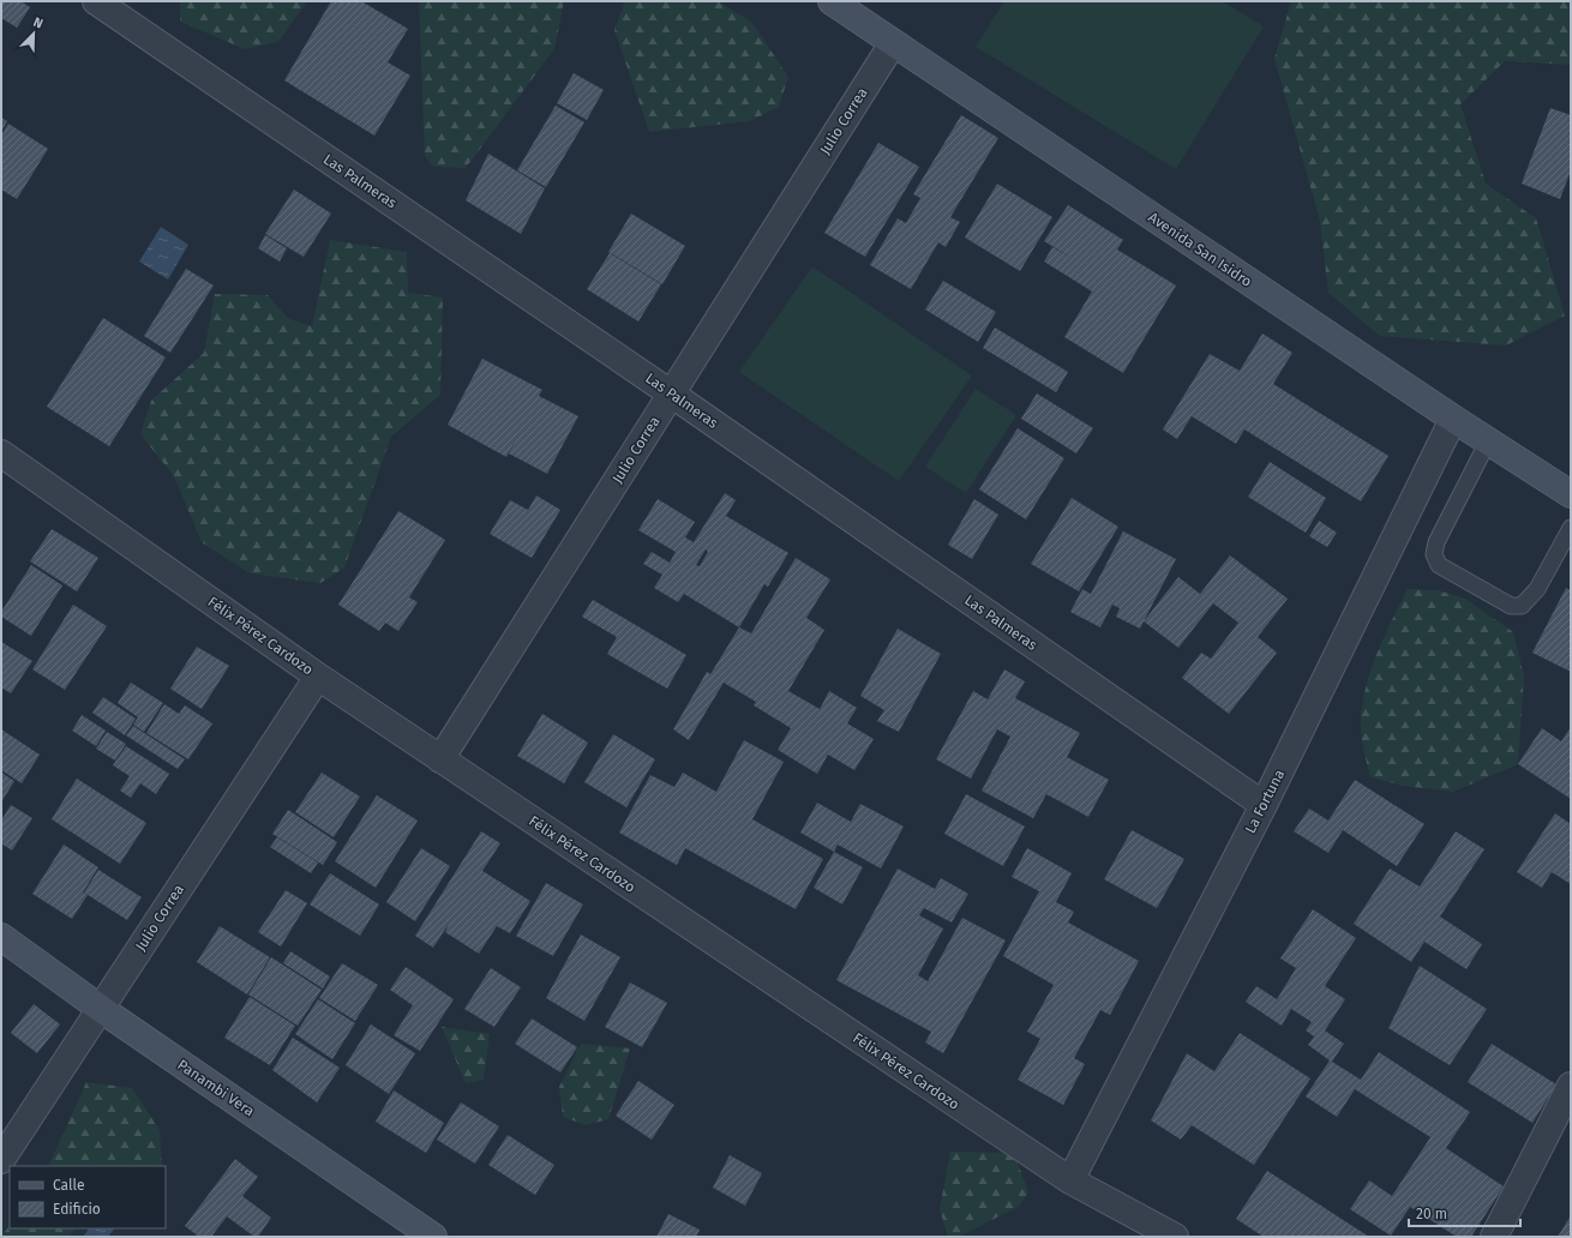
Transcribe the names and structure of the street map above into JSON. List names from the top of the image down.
{
  "streets": {
    "main road": ["Avenida San Isidro", "Panambi Vera"],
    "street": [
      "Julio Correa",
      "Las Palmeras",
      "Félix Pérez Cardozo",
      "La Fortuna"
    ]
  },
  "crossings": [
    ["Julio Correa", "Las Palmeras"],
    ["Julio Correa", "Avenida San Isidro"],
    ["Julio Correa", "Félix Pérez Cardozo"],
    ["Julio Correa", "Panambi Vera"],
    ["Las Palmeras", "La Fortuna"],
    ["Avenida San Isidro", "La Fortuna"],
    ["Félix Pérez Cardozo", "La Fortuna"]
  ],
  "legend": ["Calle", "Edificio"],
  "scale_bar": "20 m",
  "north": "top right"
}
